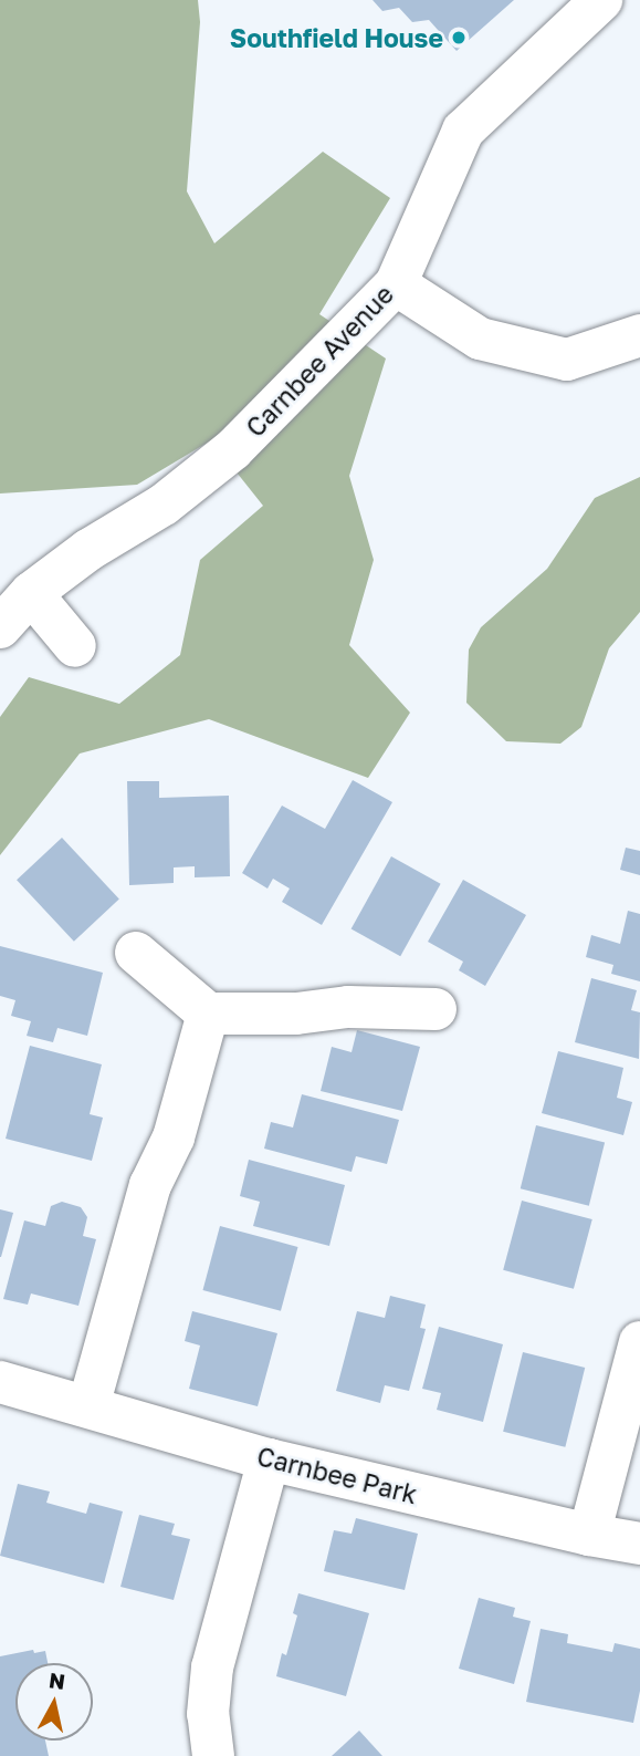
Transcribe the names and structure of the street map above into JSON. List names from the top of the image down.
{
  "streets": {
    "street": ["Carnbee Avenue", "Carnbee Park"]
  },
  "places": ["Southfield House"],
  "north": "top"
}
